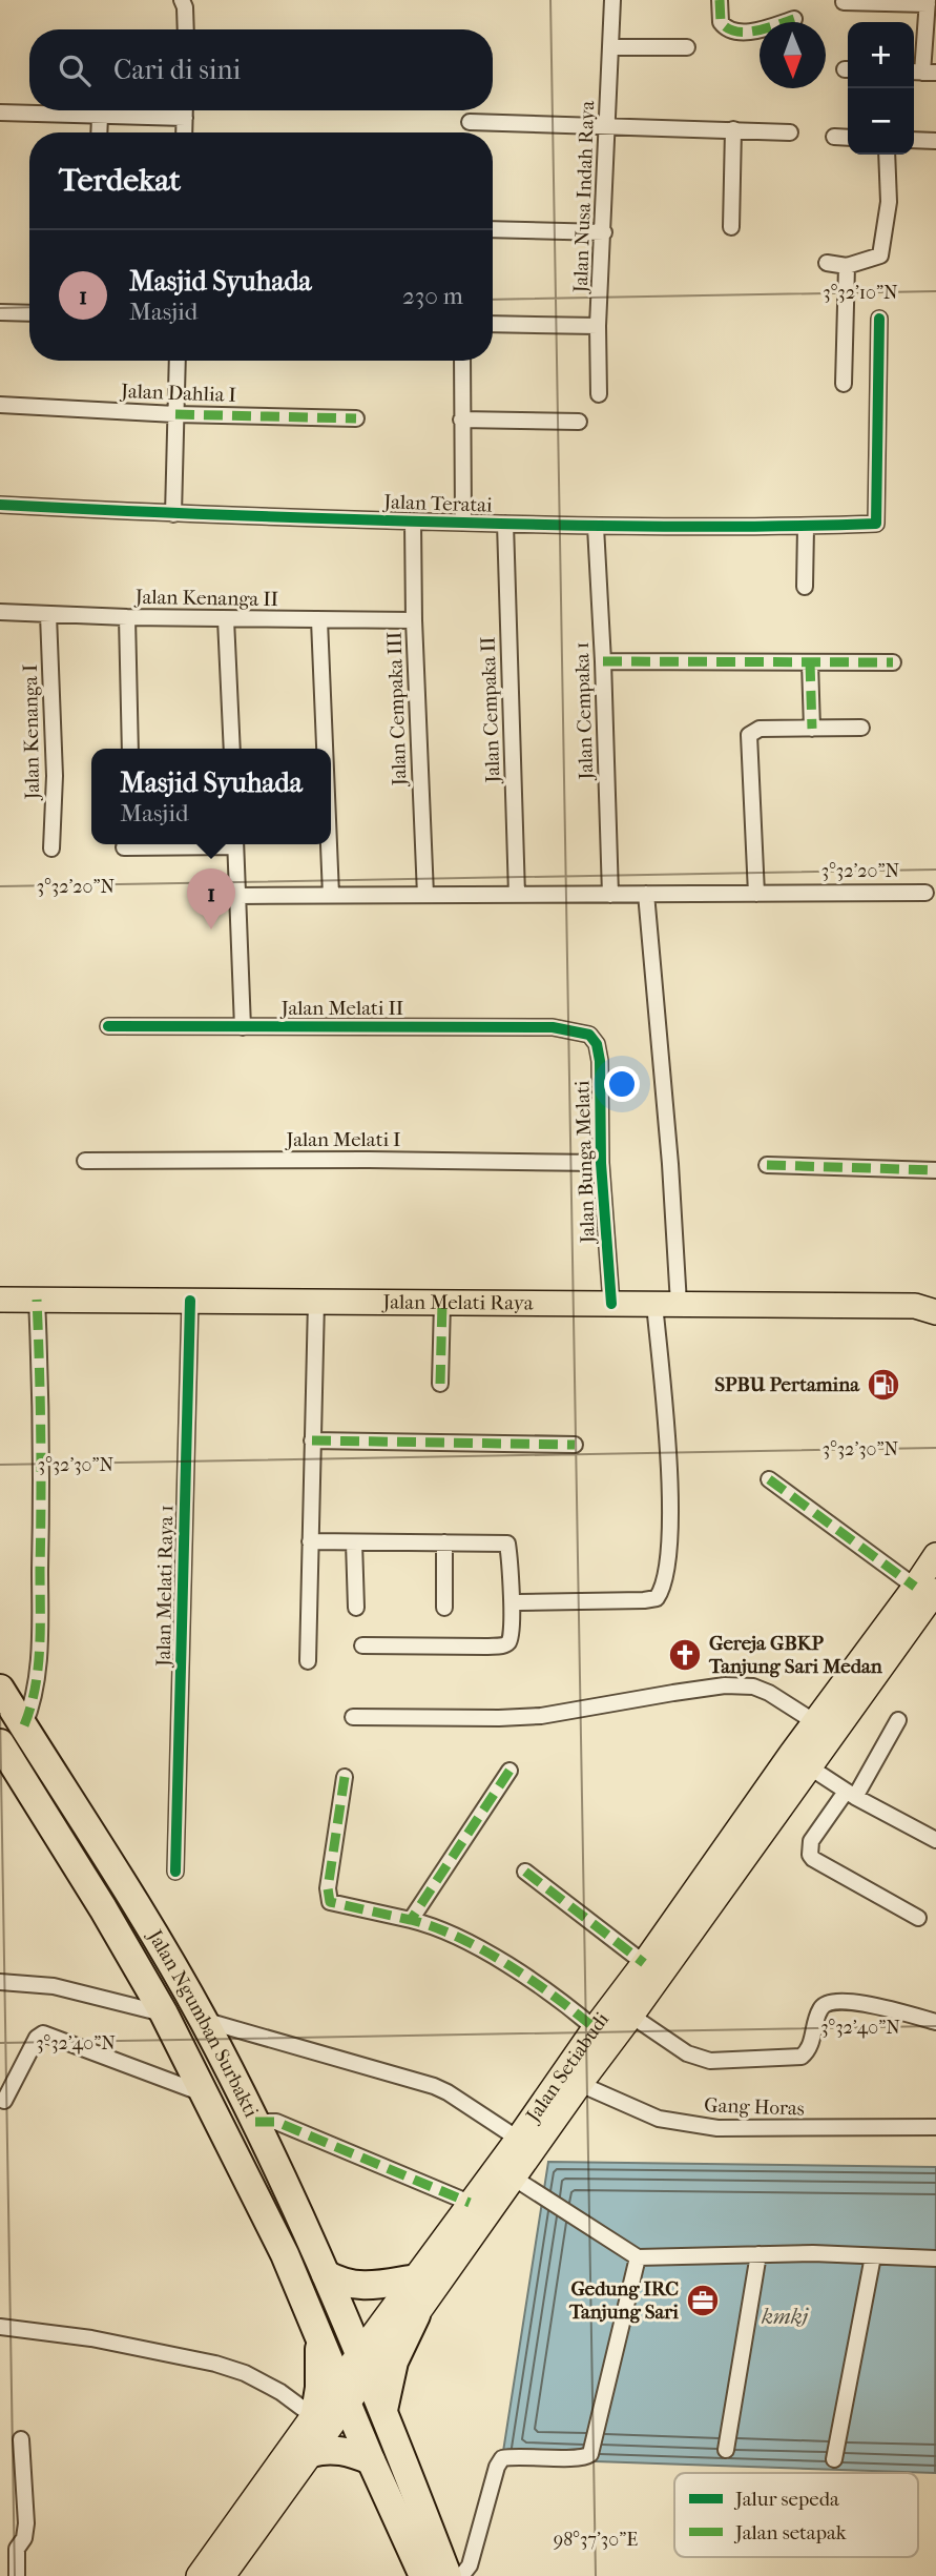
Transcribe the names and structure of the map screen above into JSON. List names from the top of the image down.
{
  "streets": {
    "highway": ["Jalan Ngumban Surbakti"],
    "main road": ["Jalan Melati Raya", "Jalan Setiabudi"],
    "street": [
      "Jalan Nusa Indah Raya",
      "Jalan Dahlia I",
      "Jalan Teratai",
      "Jalan Kenanga II",
      "Jalan Cempaka III",
      "Jalan Cempaka II",
      "Jalan Cempaka 1",
      "Jalan Kenanga I",
      "Jalan Melati II",
      "Jalan Melati I",
      "Jalan Bunga Melati",
      "Jalan Melati Raya 1",
      "Gang Horas"
    ]
  },
  "crossings": [
    ["Jalan Teratai", "Jalan Cempaka III"],
    ["Jalan Teratai", "Jalan Cempaka II"],
    ["Jalan Teratai", "Jalan Cempaka 1"],
    ["Jalan Kenanga II", "Jalan Cempaka III"],
    ["Jalan Kenanga II", "Jalan Kenanga I"],
    ["Jalan Melati II", "Jalan Bunga Melati"],
    ["Jalan Melati I", "Jalan Bunga Melati"],
    ["Jalan Bunga Melati", "Jalan Melati Raya"],
    ["Jalan Melati Raya", "Jalan Melati Raya 1"],
    ["Jalan Ngumban Surbakti", "Jalan Setiabudi"],
    ["Jalan Setiabudi", "Gang Horas"]
  ],
  "water": ["kmkj"],
  "places": {
    "fuel station": ["SPBU Pertamina"],
    "church": ["Gereja GBKP Tanjung Sari Medan"],
    "office": ["Gedung IRC Tanjung Sari"]
  },
  "legend": ["Jalur sepeda", "Jalan setapak"],
  "north": "bottom",
  "page": {
    "map_buttons": ["+", "−"],
    "search": "Cari di sini",
    "heading": "Terdekat",
    "list": [
      {
        "mark": "1",
        "name": "Masjid Syuhada",
        "note": "Masjid",
        "value": "230 m"
      }
    ],
    "popup": ["Masjid Syuhada", "Masjid"],
    "pins": "1"
  },
  "coordinates": [
    "3°32'10\"N",
    "3°32'20\"N",
    "3°32'30\"N",
    "3°32'40\"N",
    "98°37'30\"E"
  ]
}
